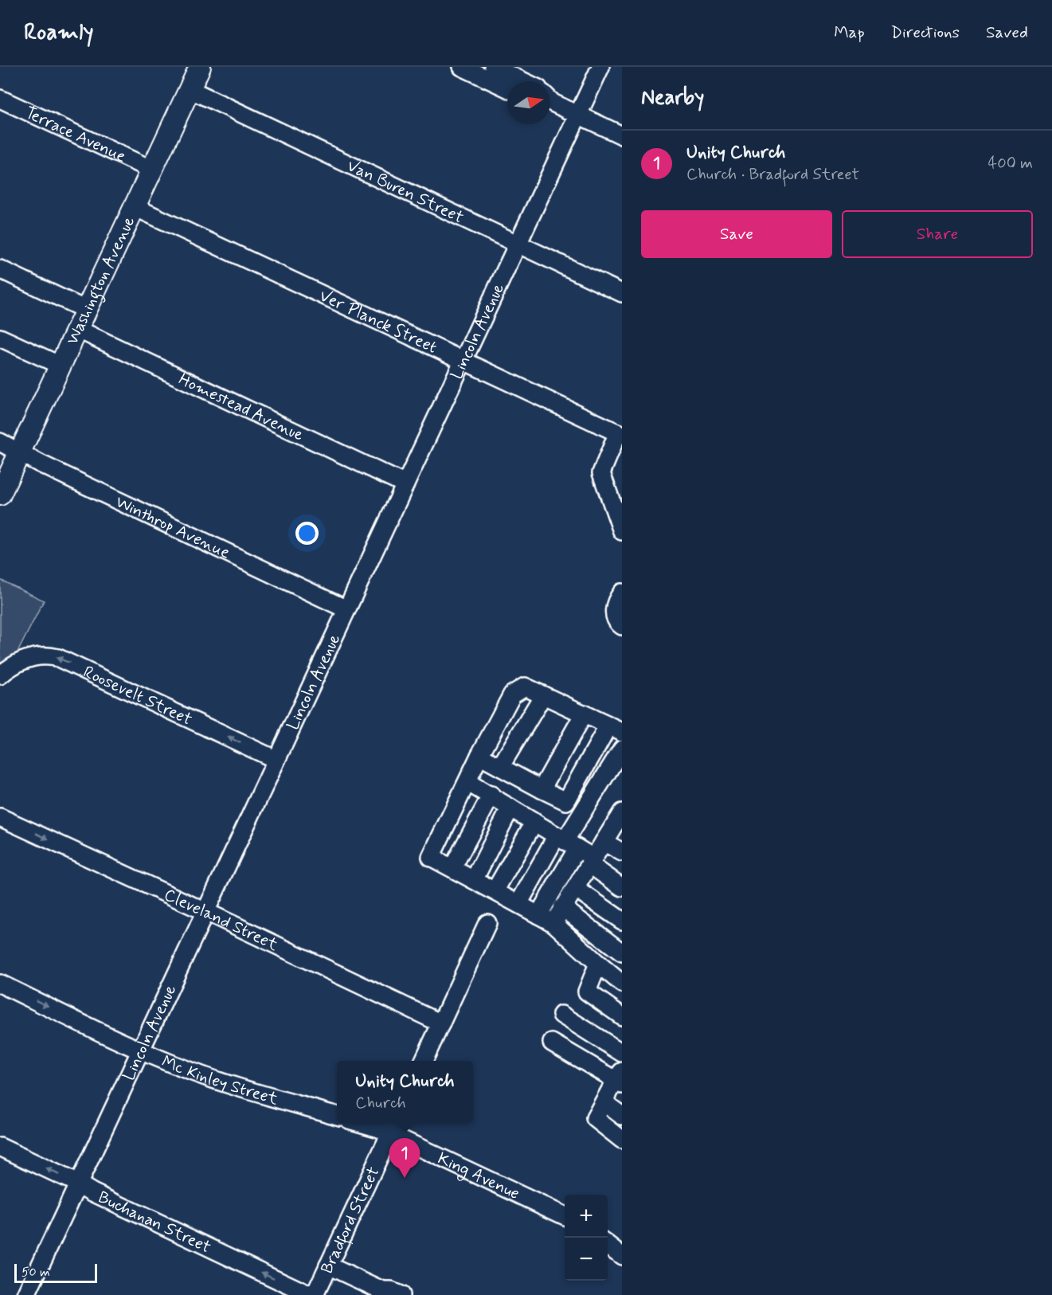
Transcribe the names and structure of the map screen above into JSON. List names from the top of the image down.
{
  "streets": {
    "main road": ["Washington Avenue"],
    "street": [
      "Terrace Avenue",
      "Van Buren Street",
      "Ver Planck Street",
      "Lincoln Avenue",
      "Homestead Avenue",
      "Winthrop Avenue",
      "Roosevelt Street",
      "Cleveland Street",
      "Mc Kinley Street",
      "King Avenue",
      "Bradford Street",
      "Buchanan Street"
    ]
  },
  "crossings": [
    ["Terrace Avenue", "Washington Avenue"],
    ["Van Buren Street", "Washington Avenue"],
    ["Van Buren Street", "Lincoln Avenue"],
    ["Washington Avenue", "Ver Planck Street"],
    ["Washington Avenue", "Homestead Avenue"],
    ["Washington Avenue", "Winthrop Avenue"],
    ["Ver Planck Street", "Lincoln Avenue"],
    ["Lincoln Avenue", "Homestead Avenue"],
    ["Lincoln Avenue", "Winthrop Avenue"],
    ["Lincoln Avenue", "Roosevelt Street"],
    ["Lincoln Avenue", "Cleveland Street"],
    ["Lincoln Avenue", "Mc Kinley Street"],
    ["Lincoln Avenue", "Buchanan Street"],
    ["King Avenue", "Bradford Street"]
  ],
  "one_way": [
    "Roosevelt Street",
    "Cleveland Street",
    "Mc Kinley Street",
    "Buchanan Street"
  ],
  "scale_bar": "50 m",
  "north": "right",
  "page": {
    "header": "Roamly",
    "nav": ["Map", "Directions", "Saved"],
    "heading": "Nearby",
    "list": [
      {
        "mark": "1",
        "name": "Unity Church",
        "note": "Church · Bradford Street",
        "value": "400 m"
      }
    ],
    "buttons": ["Save", "Share"],
    "popup": ["Unity Church", "Church"],
    "pins": "1",
    "map_buttons": ["+", "−"],
    "scale": "50 m"
  }
}
